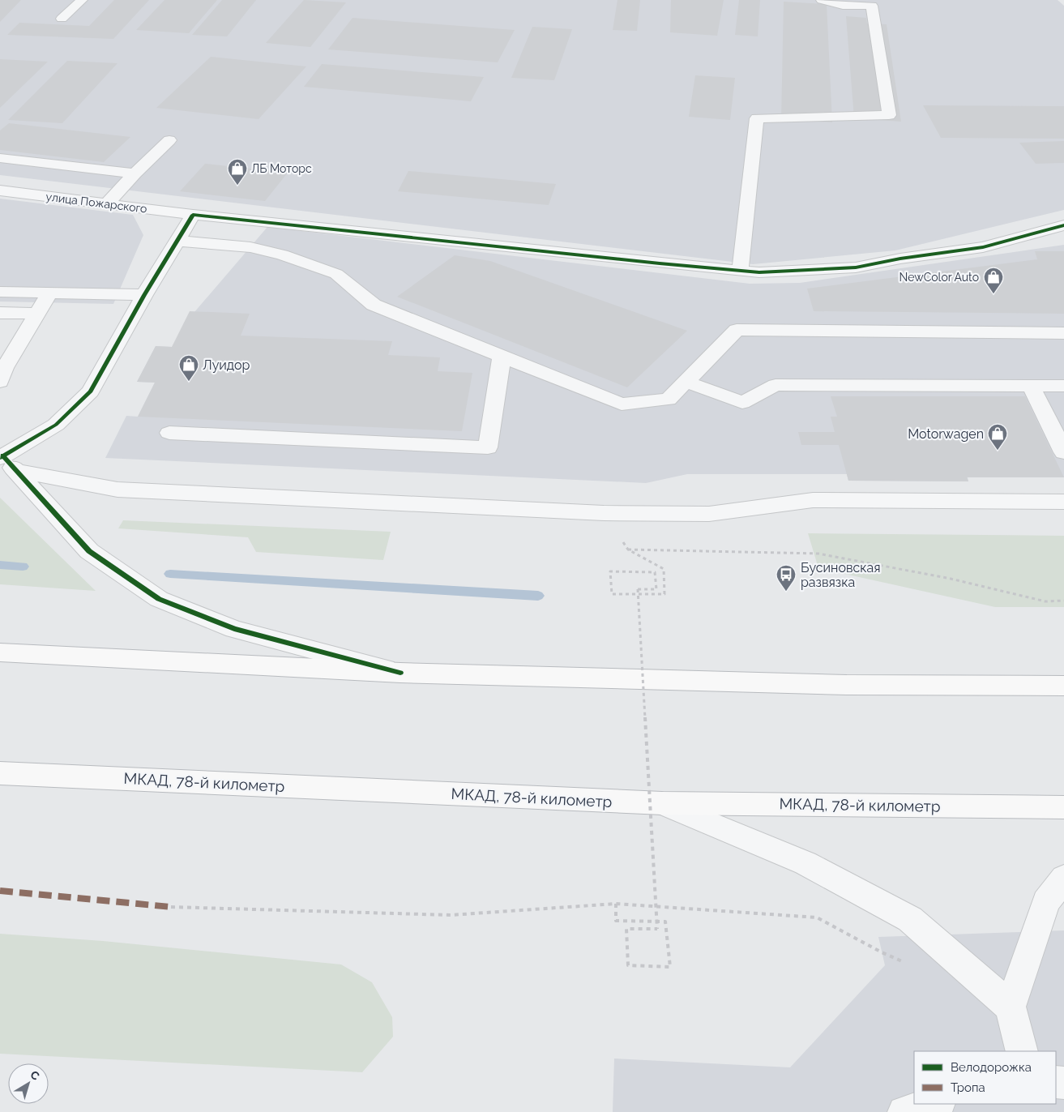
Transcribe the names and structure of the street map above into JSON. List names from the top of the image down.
{
  "streets": {
    "highway": ["МКАД, 78-й километр"],
    "street": ["улица Пожарского"]
  },
  "places": {
    "shop": [
      "ЛБ Моторс",
      "NewColor Auto",
      "Луидор",
      "Motorwagen"
    ],
    "bus stop": ["Бусиновская развязка"]
  },
  "legend": ["Велодорожка", "Тропа"],
  "north": "top right"
}
